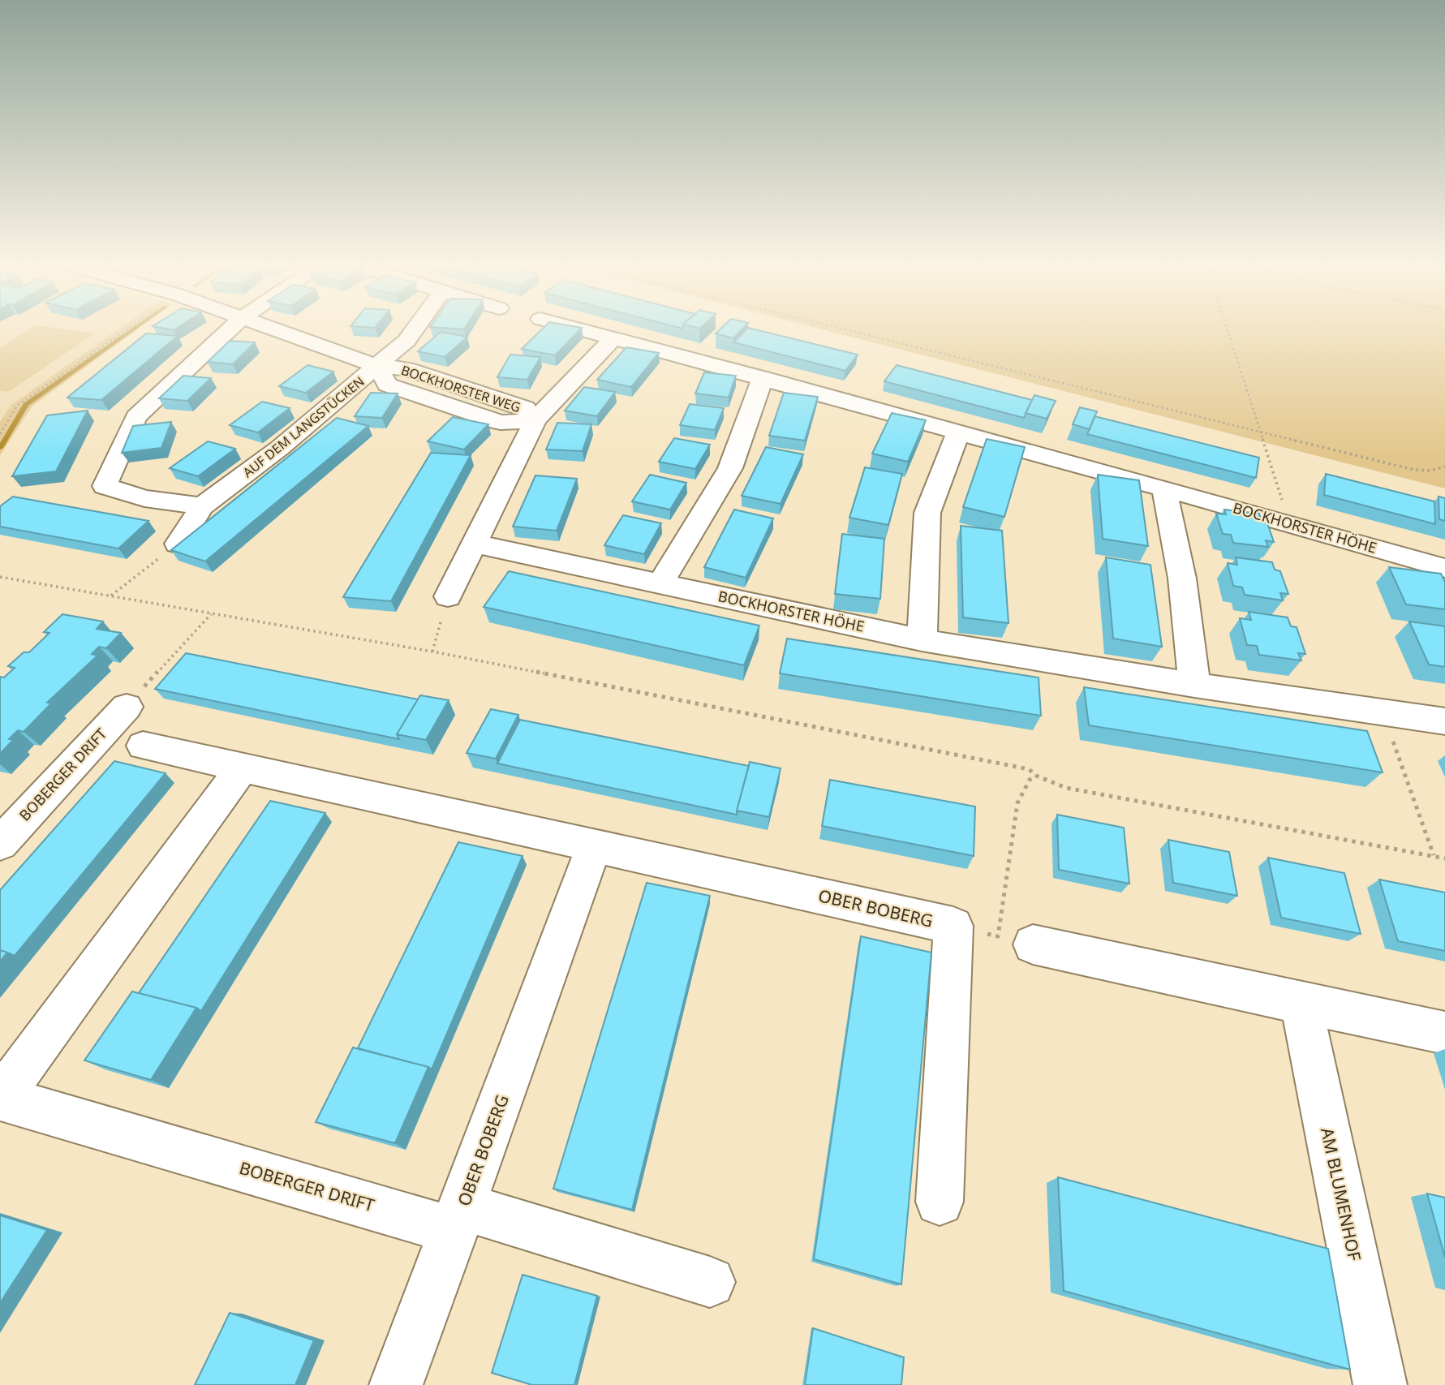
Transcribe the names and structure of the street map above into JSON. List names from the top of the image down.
{
  "streets": {
    "street": [
      "BOCKHORSTER WEG",
      "AUF DEM LANGSTÜCKEN",
      "BOCKHORSTER HÖHE",
      "BOBERGER DRIFT",
      "OBER BOBERG",
      "AM BLUMENHOF"
    ]
  },
  "crossings": [
    ["BOCKHORSTER WEG", "AUF DEM LANGSTÜCKEN"],
    ["BOBERGER DRIFT", "OBER BOBERG"]
  ]
}
